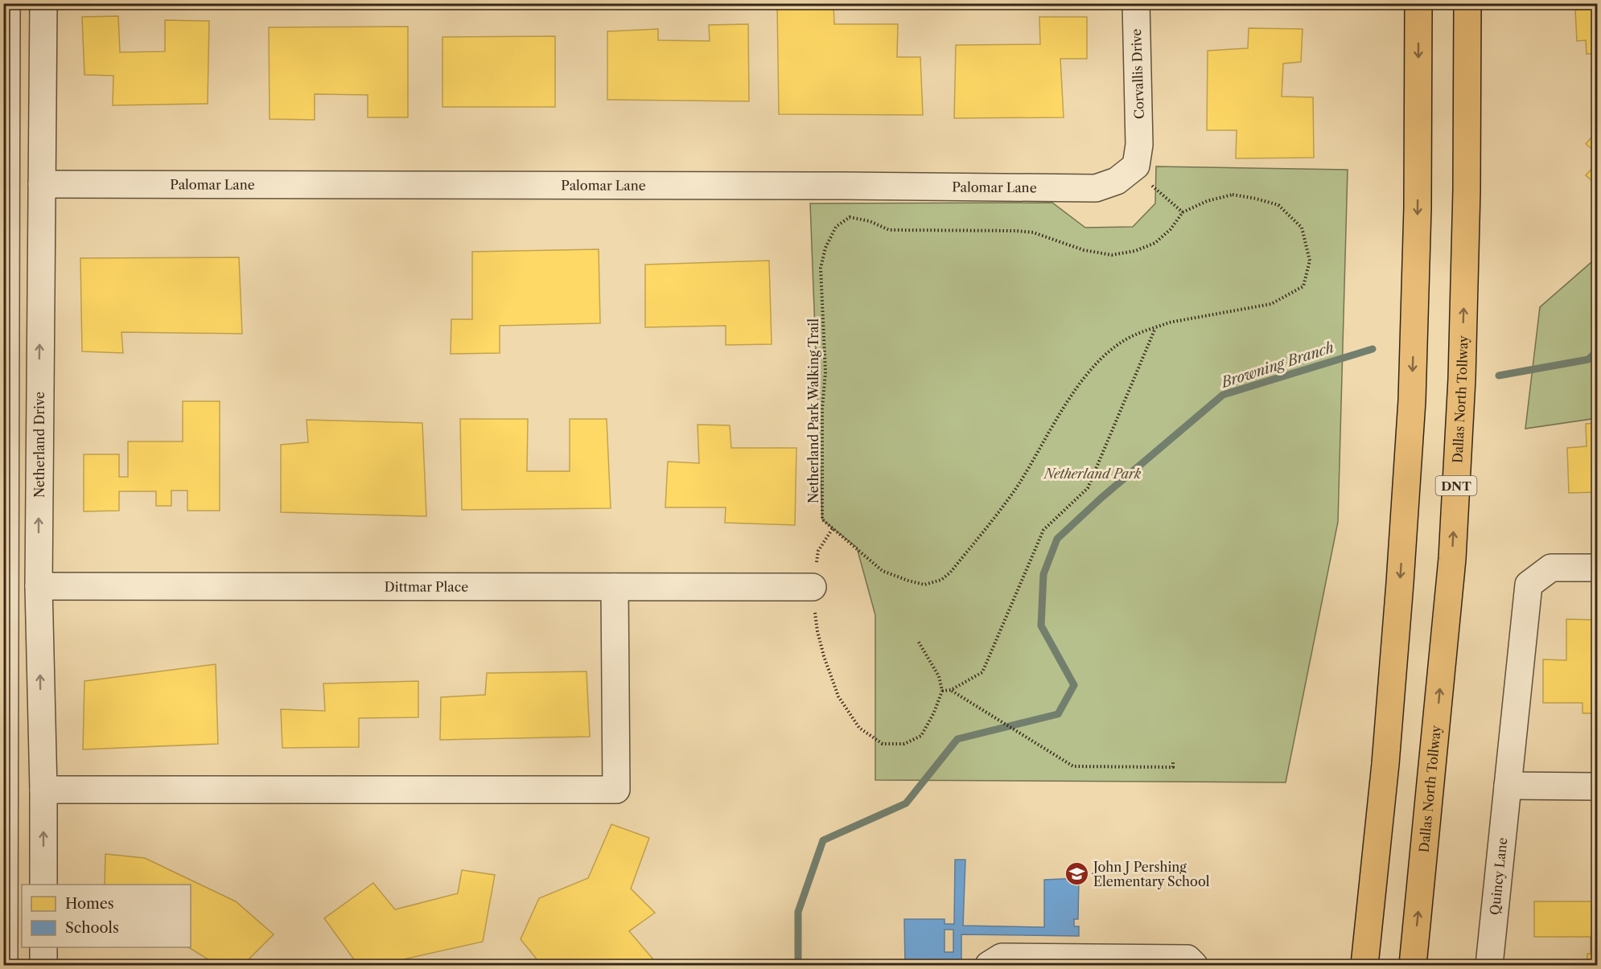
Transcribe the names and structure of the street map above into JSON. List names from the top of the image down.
{
  "streets": {
    "highway": ["Dallas North Tollway", "DNT"],
    "street": [
      "Corvallis Drive",
      "Palomar Lane",
      "Netherland Drive",
      "Dittmar Place",
      "Quincy Lane"
    ],
    "path": ["Netherland Park Walking Trail"]
  },
  "crossings": [
    ["Corvallis Drive", "Palomar Lane"],
    ["Palomar Lane", "Netherland Drive"],
    ["Netherland Drive", "Dittmar Place"]
  ],
  "water": ["Browning Branch"],
  "parks": ["Netherland Park"],
  "places": {
    "school or university": ["John J Pershing Elementary School"]
  },
  "legend": ["Homes", "Schools"]
}
